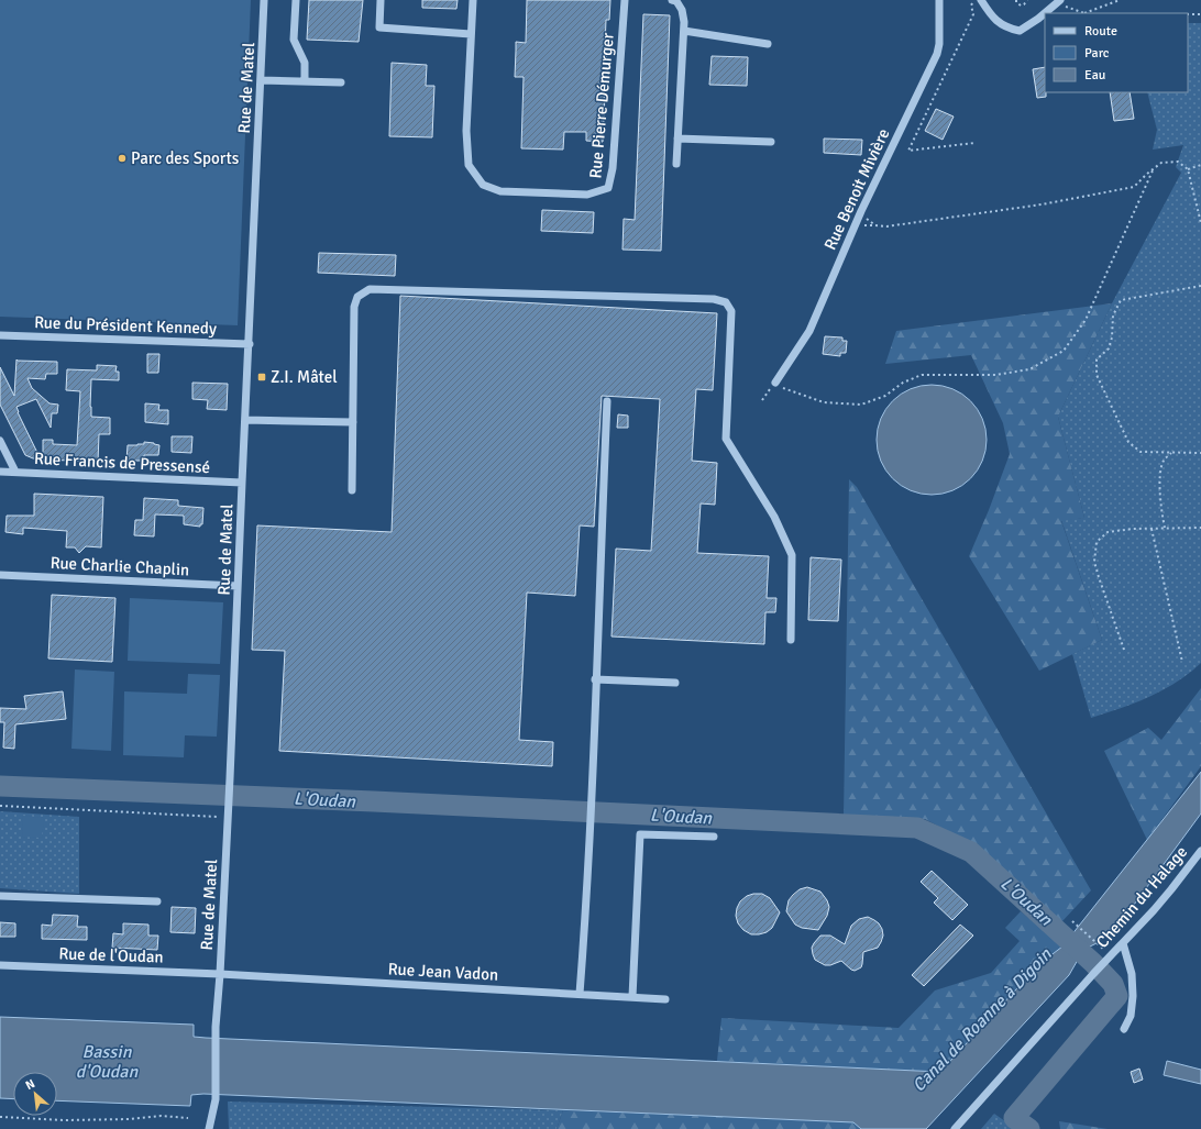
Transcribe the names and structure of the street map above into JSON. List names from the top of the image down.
{
  "streets": {
    "street": [
      "Rue de Matel",
      "Rue Pierre Démurger",
      "Rue Benoit Mivière",
      "Rue du Président Kennedy",
      "Rue Francis de Pressensé",
      "Rue Charlie Chaplin",
      "Chemin du Halage",
      "Rue de l'Oudan",
      "Rue Jean Vadon"
    ]
  },
  "crossings": [
    ["Rue de Matel", "Rue du Président Kennedy"],
    ["Rue de Matel", "Rue Francis de Pressensé"],
    ["Rue de Matel", "Rue Charlie Chaplin"],
    ["Rue de Matel", "Rue de l'Oudan"],
    ["Rue de Matel", "Rue Jean Vadon"],
    ["Rue de l'Oudan", "Rue Jean Vadon"]
  ],
  "water": ["L'Oudan", "Canal de Roanne à Digoin", "Bassin d'Oudan"],
  "places": {
    "other": ["Parc des Sports"],
    "transit": ["Z.I. Mâtel"]
  },
  "legend": ["Route", "Parc", "Eau"],
  "north": "top left"
}
